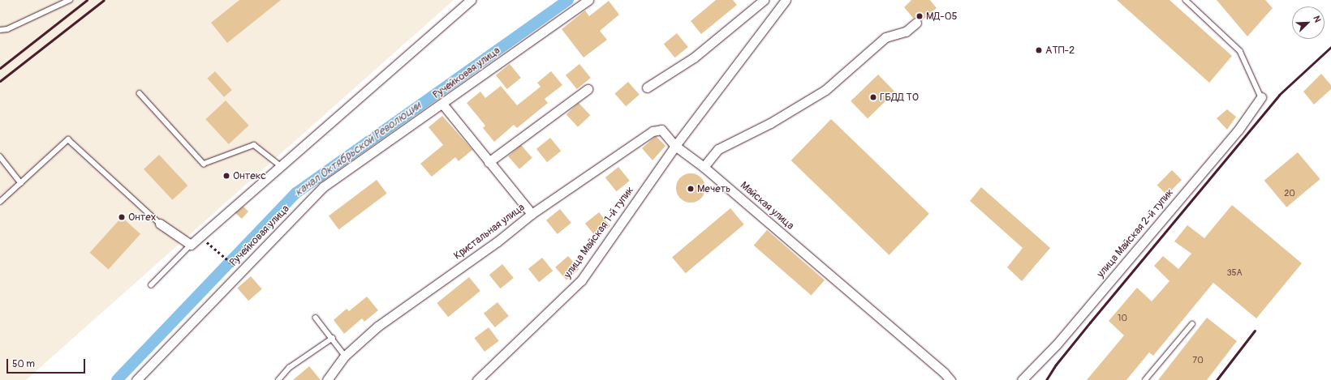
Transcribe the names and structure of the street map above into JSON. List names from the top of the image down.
{
  "streets": {
    "street": [
      "Ручейковая улица",
      "Майская улица",
      "Кристальная улица",
      "улица Майская 1-й тупик",
      "улица Майская 2-й тупик"
    ]
  },
  "crossings": [
    ["Майская улица", "Кристальная улица"],
    ["Майская улица", "улица Майская 1-й тупик"],
    ["Кристальная улица", "улица Майская 1-й тупик"]
  ],
  "water": ["канал Октябрьской Революции"],
  "places": [
    "МД-05",
    "АТП-2",
    "ГБДД ТО",
    "Онтекс",
    "Мечеть",
    "Онтех"
  ],
  "house_numbers": [
    "20",
    "35А",
    "10",
    "70"
  ],
  "scale_bar": "50 m",
  "north": "top right"
}
